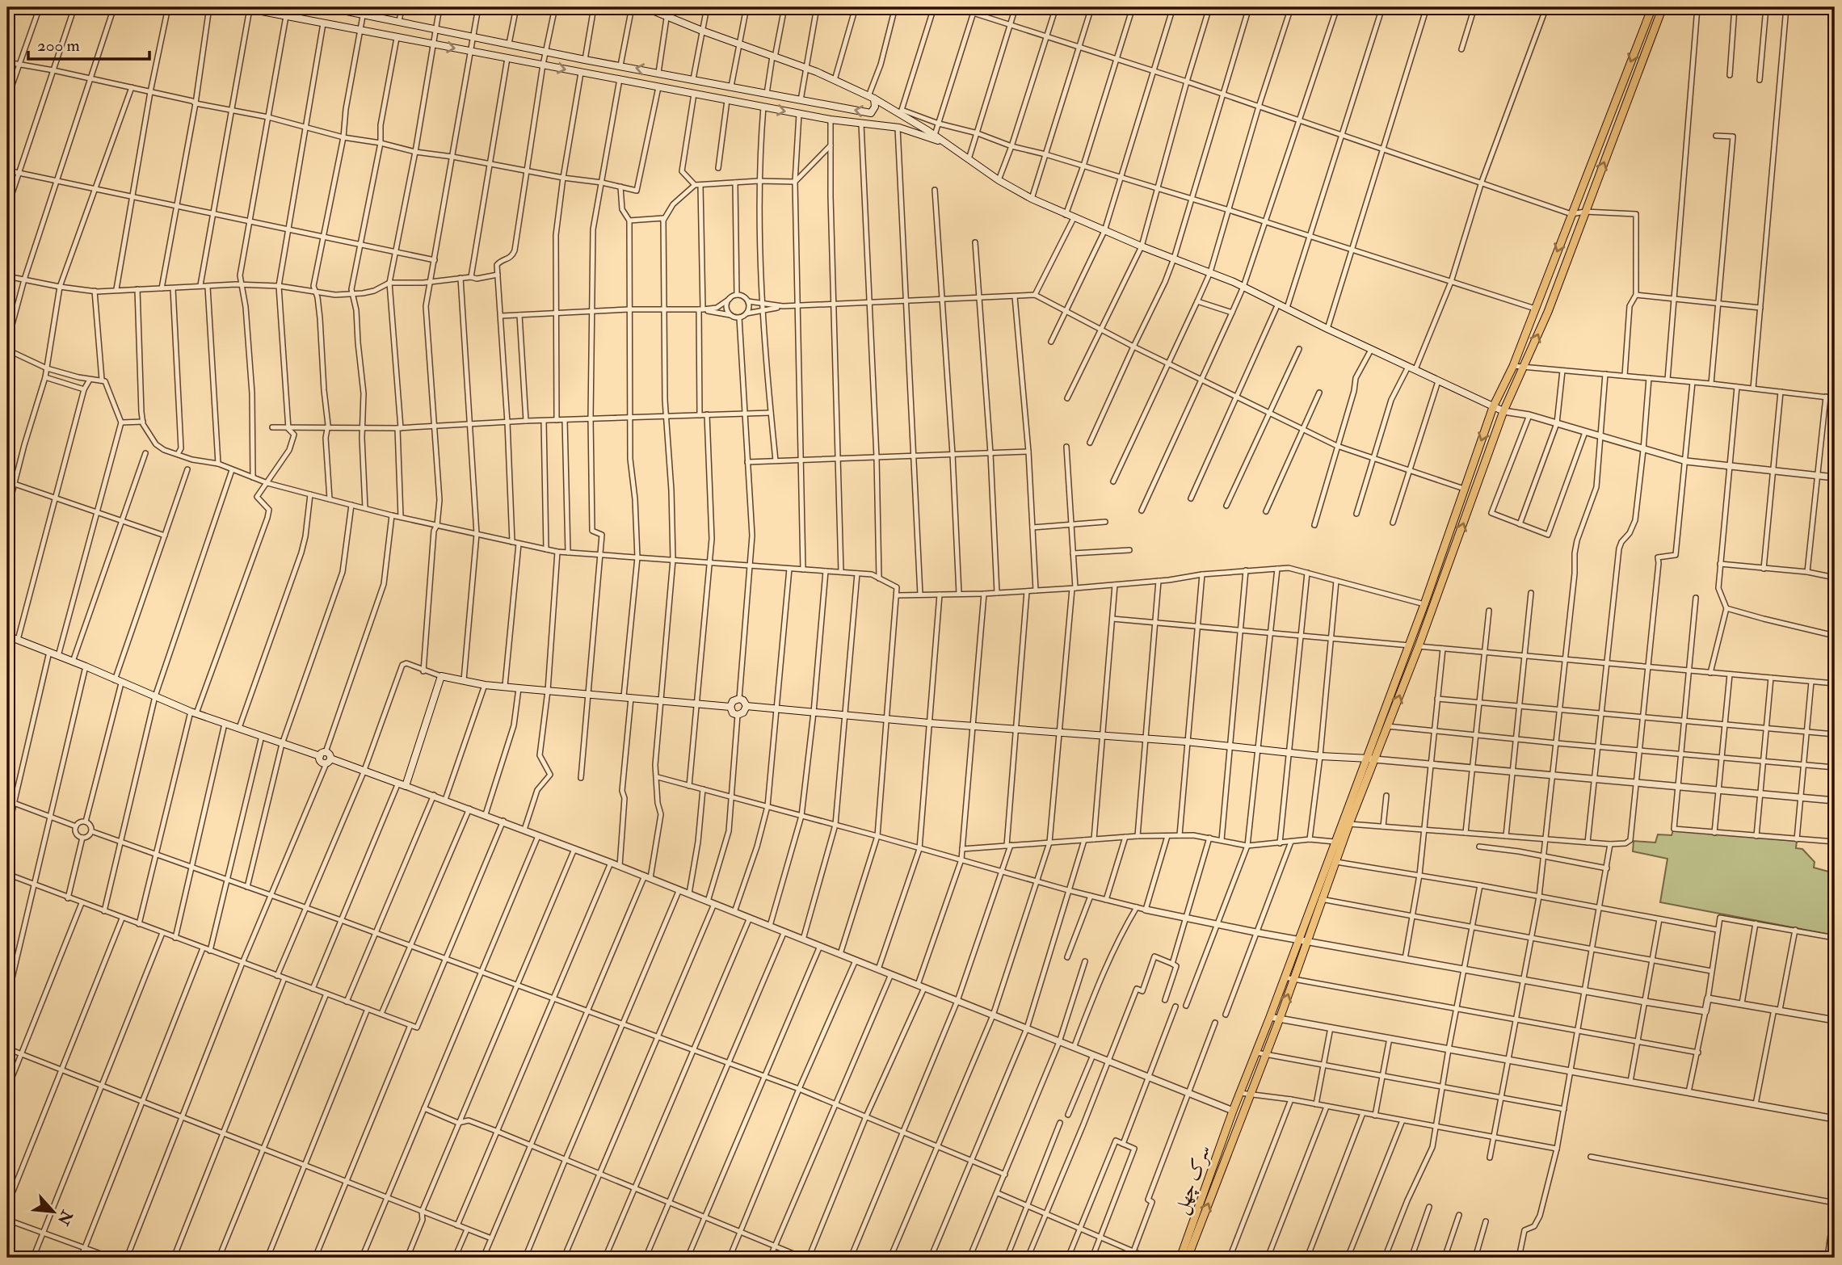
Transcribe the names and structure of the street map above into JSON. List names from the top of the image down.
{
  "streets": {
    "main road": ["سرک چهل"]
  },
  "scale_bar": "200 m",
  "north": "bottom right"
}
